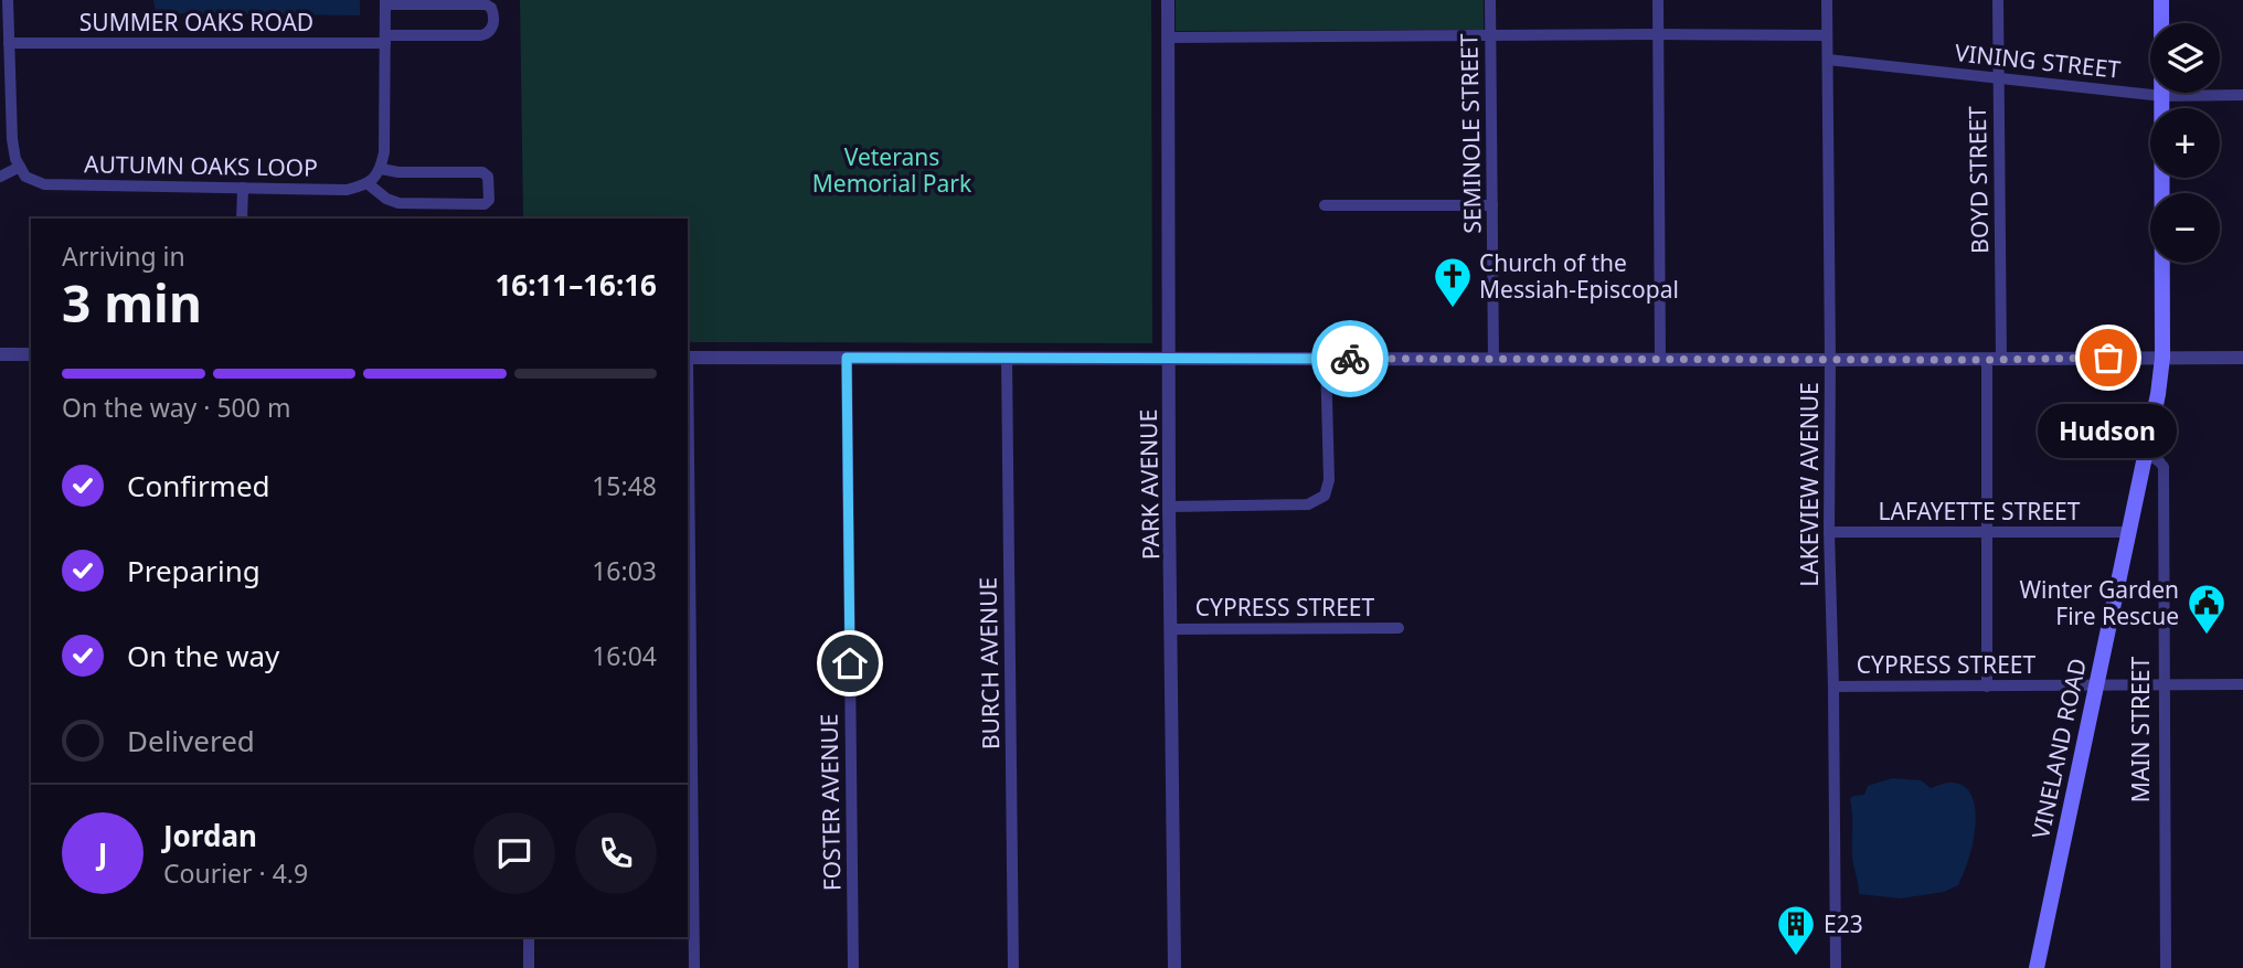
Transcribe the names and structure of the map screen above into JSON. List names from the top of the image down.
{
  "streets": {
    "main road": ["VINELAND ROAD"],
    "street": [
      "SUMMER OAKS ROAD",
      "VINING STREET",
      "SEMINOLE STREET",
      "AUTUMN OAKS LOOP",
      "BOYD STREET",
      "PARK AVENUE",
      "LAKEVIEW AVENUE",
      "LAFAYETTE STREET",
      "CYPRESS STREET",
      "BURCH AVENUE",
      "MAIN STREET",
      "FOSTER AVENUE"
    ]
  },
  "crossings": [
    ["VINING STREET", "BOYD STREET"],
    ["VINING STREET", "LAKEVIEW AVENUE"],
    ["PARK AVENUE", "CYPRESS STREET"],
    ["LAKEVIEW AVENUE", "LAFAYETTE STREET"],
    ["LAKEVIEW AVENUE", "CYPRESS STREET"],
    ["LAFAYETTE STREET", "VINELAND ROAD"],
    ["CYPRESS STREET", "MAIN STREET"],
    ["CYPRESS STREET", "VINELAND ROAD"],
    ["MAIN STREET", "VINELAND ROAD"]
  ],
  "parks": ["Veterans Memorial Park"],
  "places": {
    "church": ["Church of the Messiah-Episcopal"],
    "other": ["Hudson"],
    "public building": ["Winter Garden Fire Rescue"],
    "building": ["E23"]
  },
  "page": {
    "map_buttons": ["+", "−"],
    "heading": ["3 min", "Arriving in", "16:11–16:16"],
    "panel": ["Jordan", "Courier · 4.9"],
    "bar": "On the way · 500 m",
    "bubble": "Hudson",
    "list": [
      ["Confirmed", "15:48"],
      ["Preparing", "16:03"],
      ["On the way", "16:04"],
      "Delivered"
    ],
    "round": "J"
  }
}
